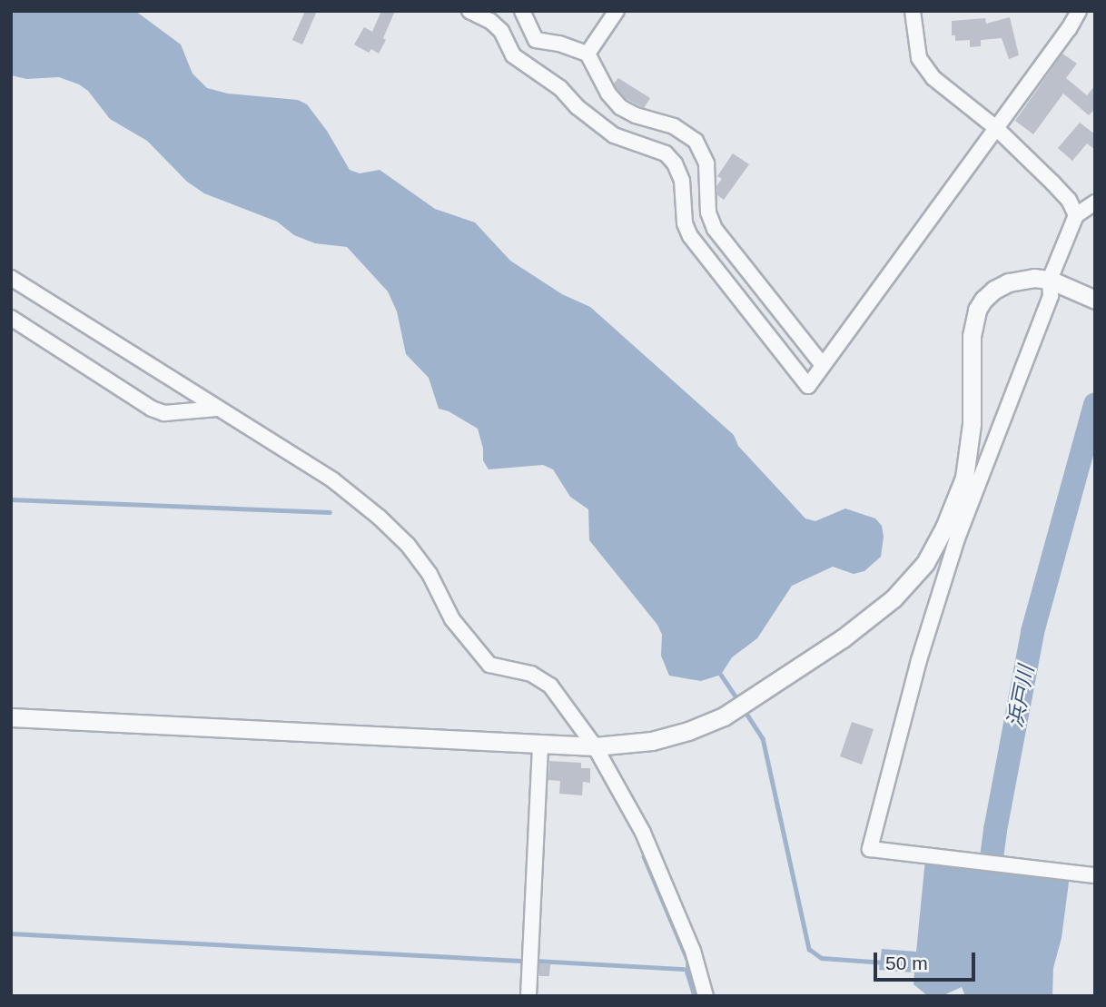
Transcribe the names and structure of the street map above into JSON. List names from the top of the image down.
{
  "water": ["浜戸川"],
  "scale_bar": "50 m"
}
